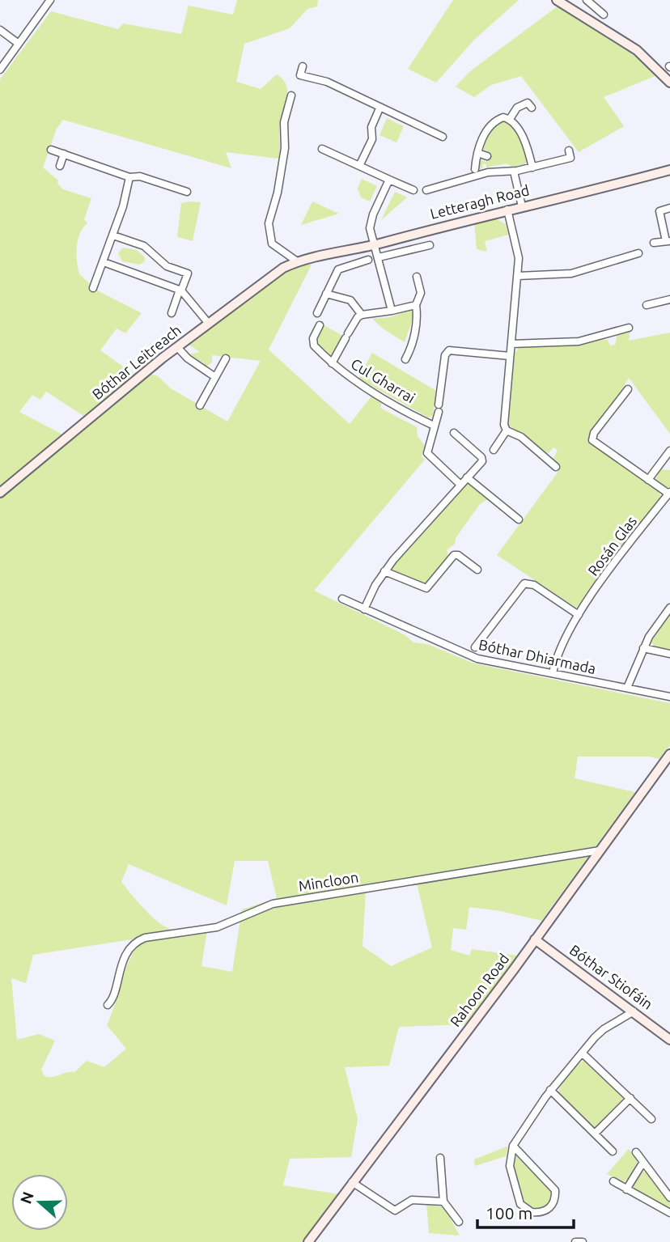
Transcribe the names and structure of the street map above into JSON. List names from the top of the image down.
{
  "streets": {
    "street": [
      "Letteragh Road",
      "Bóthar Leitreach",
      "Cul Gharrai",
      "Rosán Glas",
      "Bóthar Dhiarmada",
      "Mincloon",
      "Bóthar Stiofáin",
      "Rahoon Road"
    ]
  },
  "crossings": [
    ["Letteragh Road", "Bóthar Leitreach"],
    ["Rosán Glas", "Bóthar Dhiarmada"],
    ["Mincloon", "Rahoon Road"],
    ["Bóthar Stiofáin", "Rahoon Road"]
  ],
  "scale_bar": "100 m",
  "north": "left"
}
